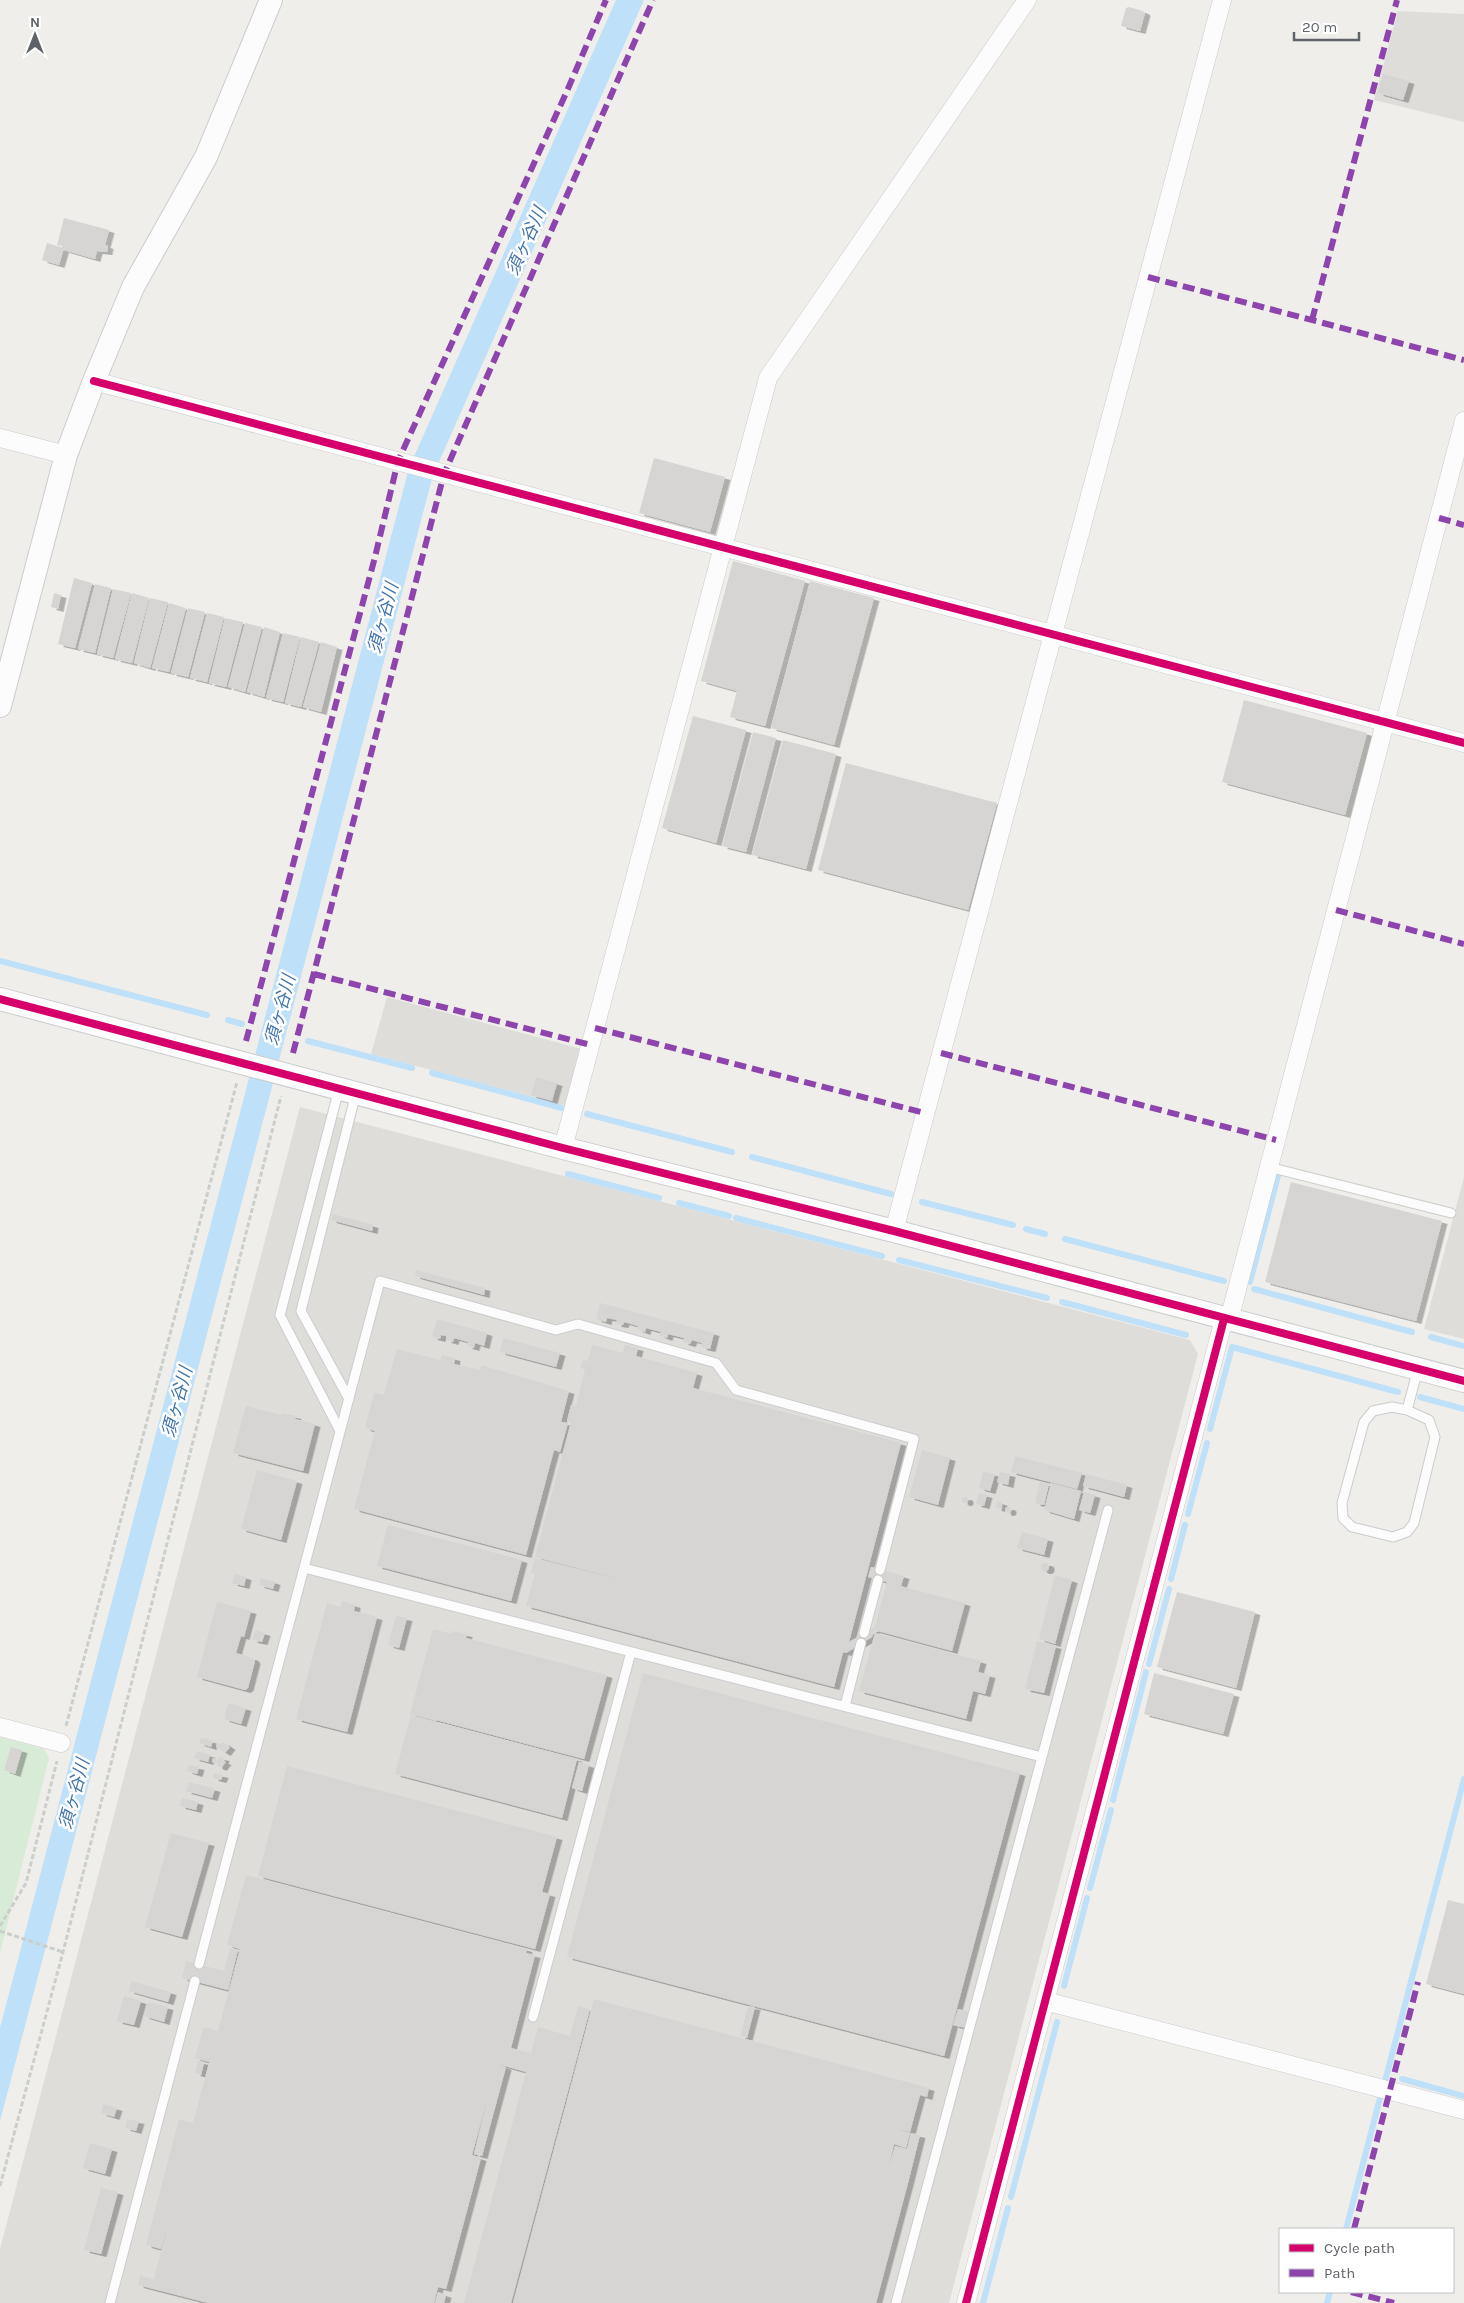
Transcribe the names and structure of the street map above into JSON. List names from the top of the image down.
{
  "water": ["須ヶ谷川"],
  "legend": ["Cycle path", "Path"],
  "scale_bar": "20 m",
  "north": "top"
}
